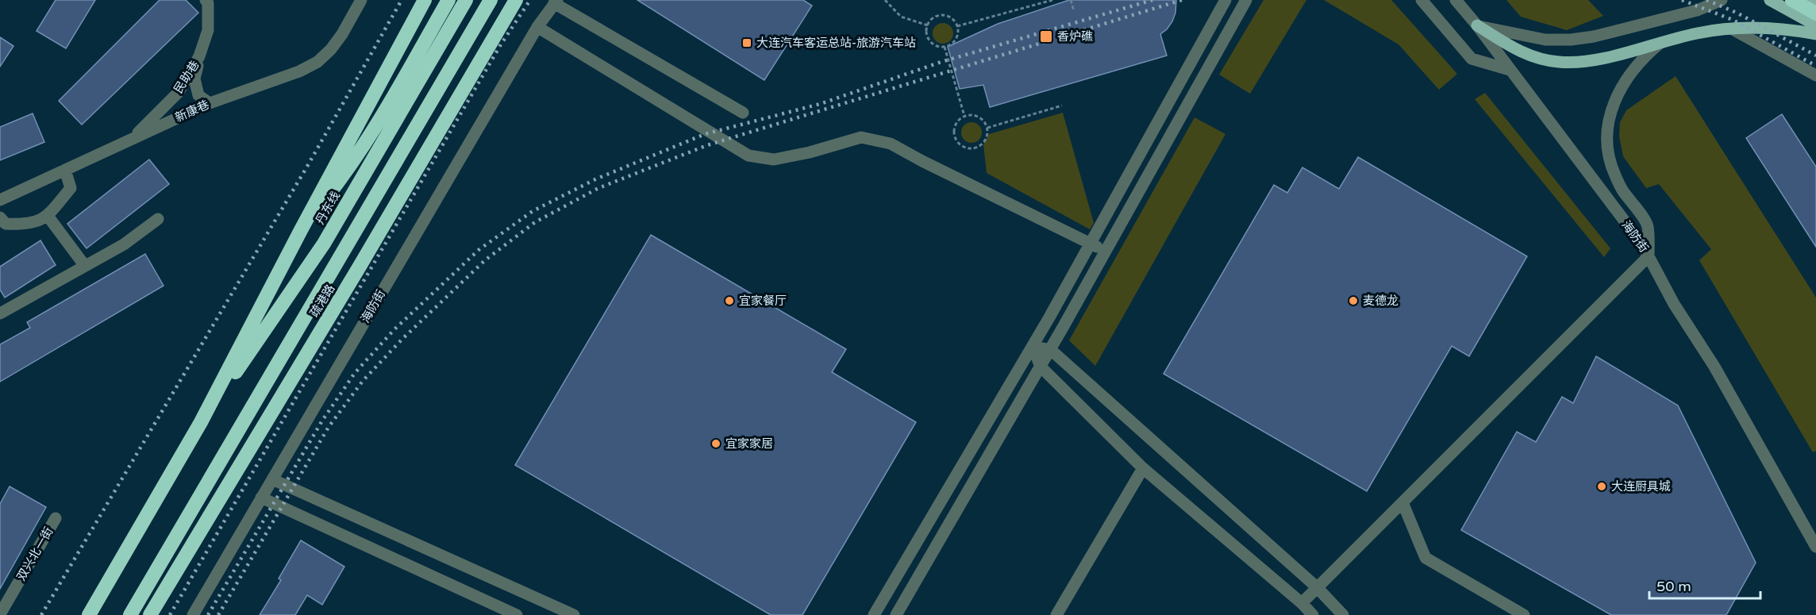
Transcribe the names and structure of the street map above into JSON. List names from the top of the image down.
{
  "streets": {
    "highway": ["丹东线", "疏港路"],
    "street": [
      "民助巷",
      "新康巷",
      "海防街",
      "双兴北一街"
    ]
  },
  "crossings": [
    ["民助巷", "新康巷"]
  ],
  "places": {
    "transit": ["香炉礁", "大连汽车客运总站-旅游汽车站"],
    "other": [
      "宜家餐厅",
      "麦德龙",
      "宜家家居",
      "大连厨具城"
    ]
  },
  "scale_bar": "50 m"
}
